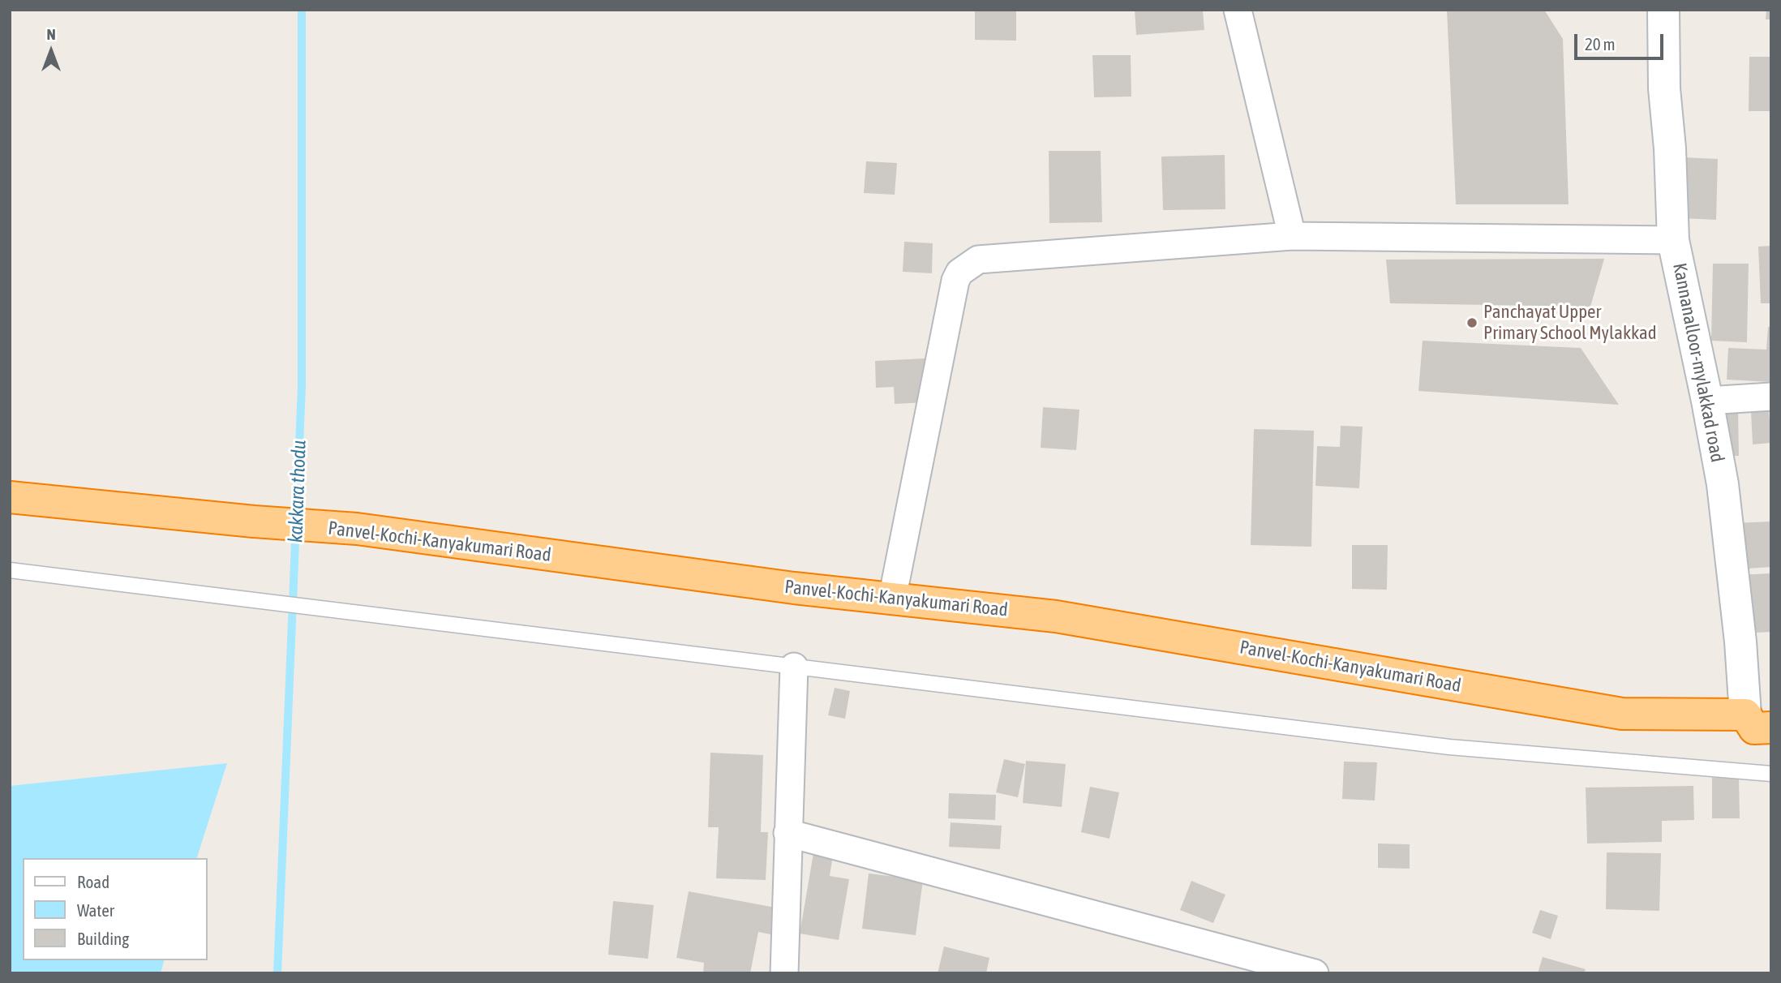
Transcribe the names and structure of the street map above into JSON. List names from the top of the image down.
{
  "streets": {
    "highway": ["Panvel-Kochi-Kanyakumari Road"],
    "main road": ["Kannanalloor-mylakkad road"]
  },
  "crossings": [
    ["Kannanalloor-mylakkad road", "Panvel-Kochi-Kanyakumari Road"]
  ],
  "water": ["kakkara thodu"],
  "places": ["Panchayat Upper Primary School Mylakkad"],
  "legend": ["Road", "Water", "Building"],
  "scale_bar": "20 m",
  "north": "top"
}
